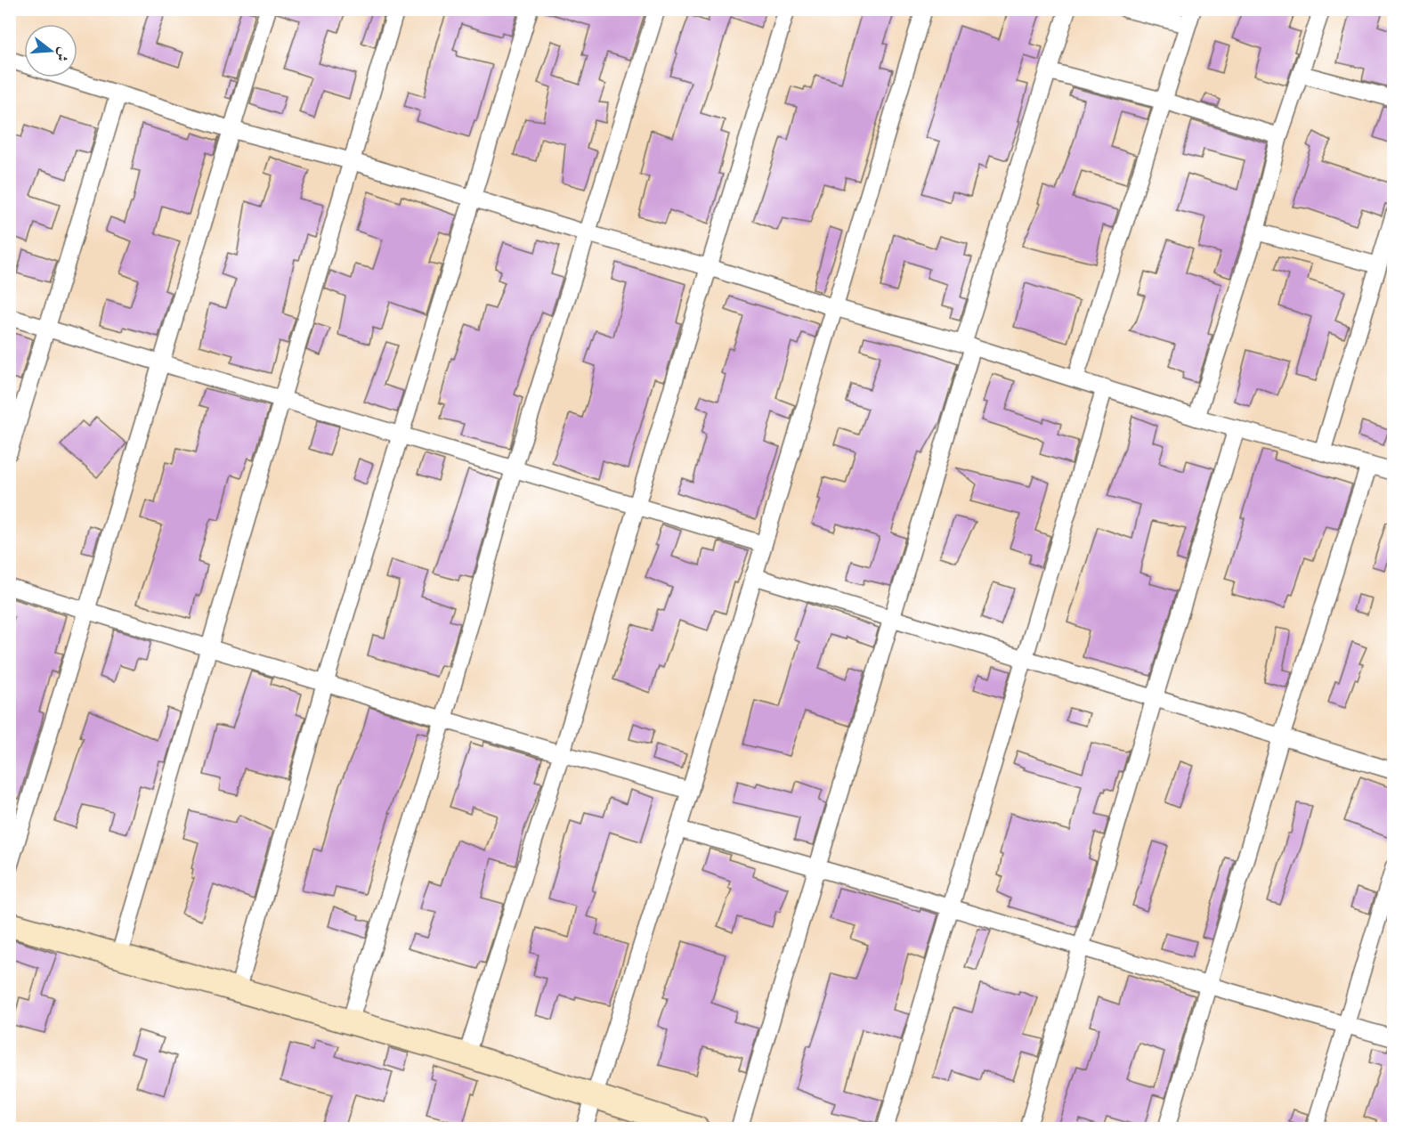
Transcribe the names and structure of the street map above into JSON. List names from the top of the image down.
{
  "north": "right"
}
